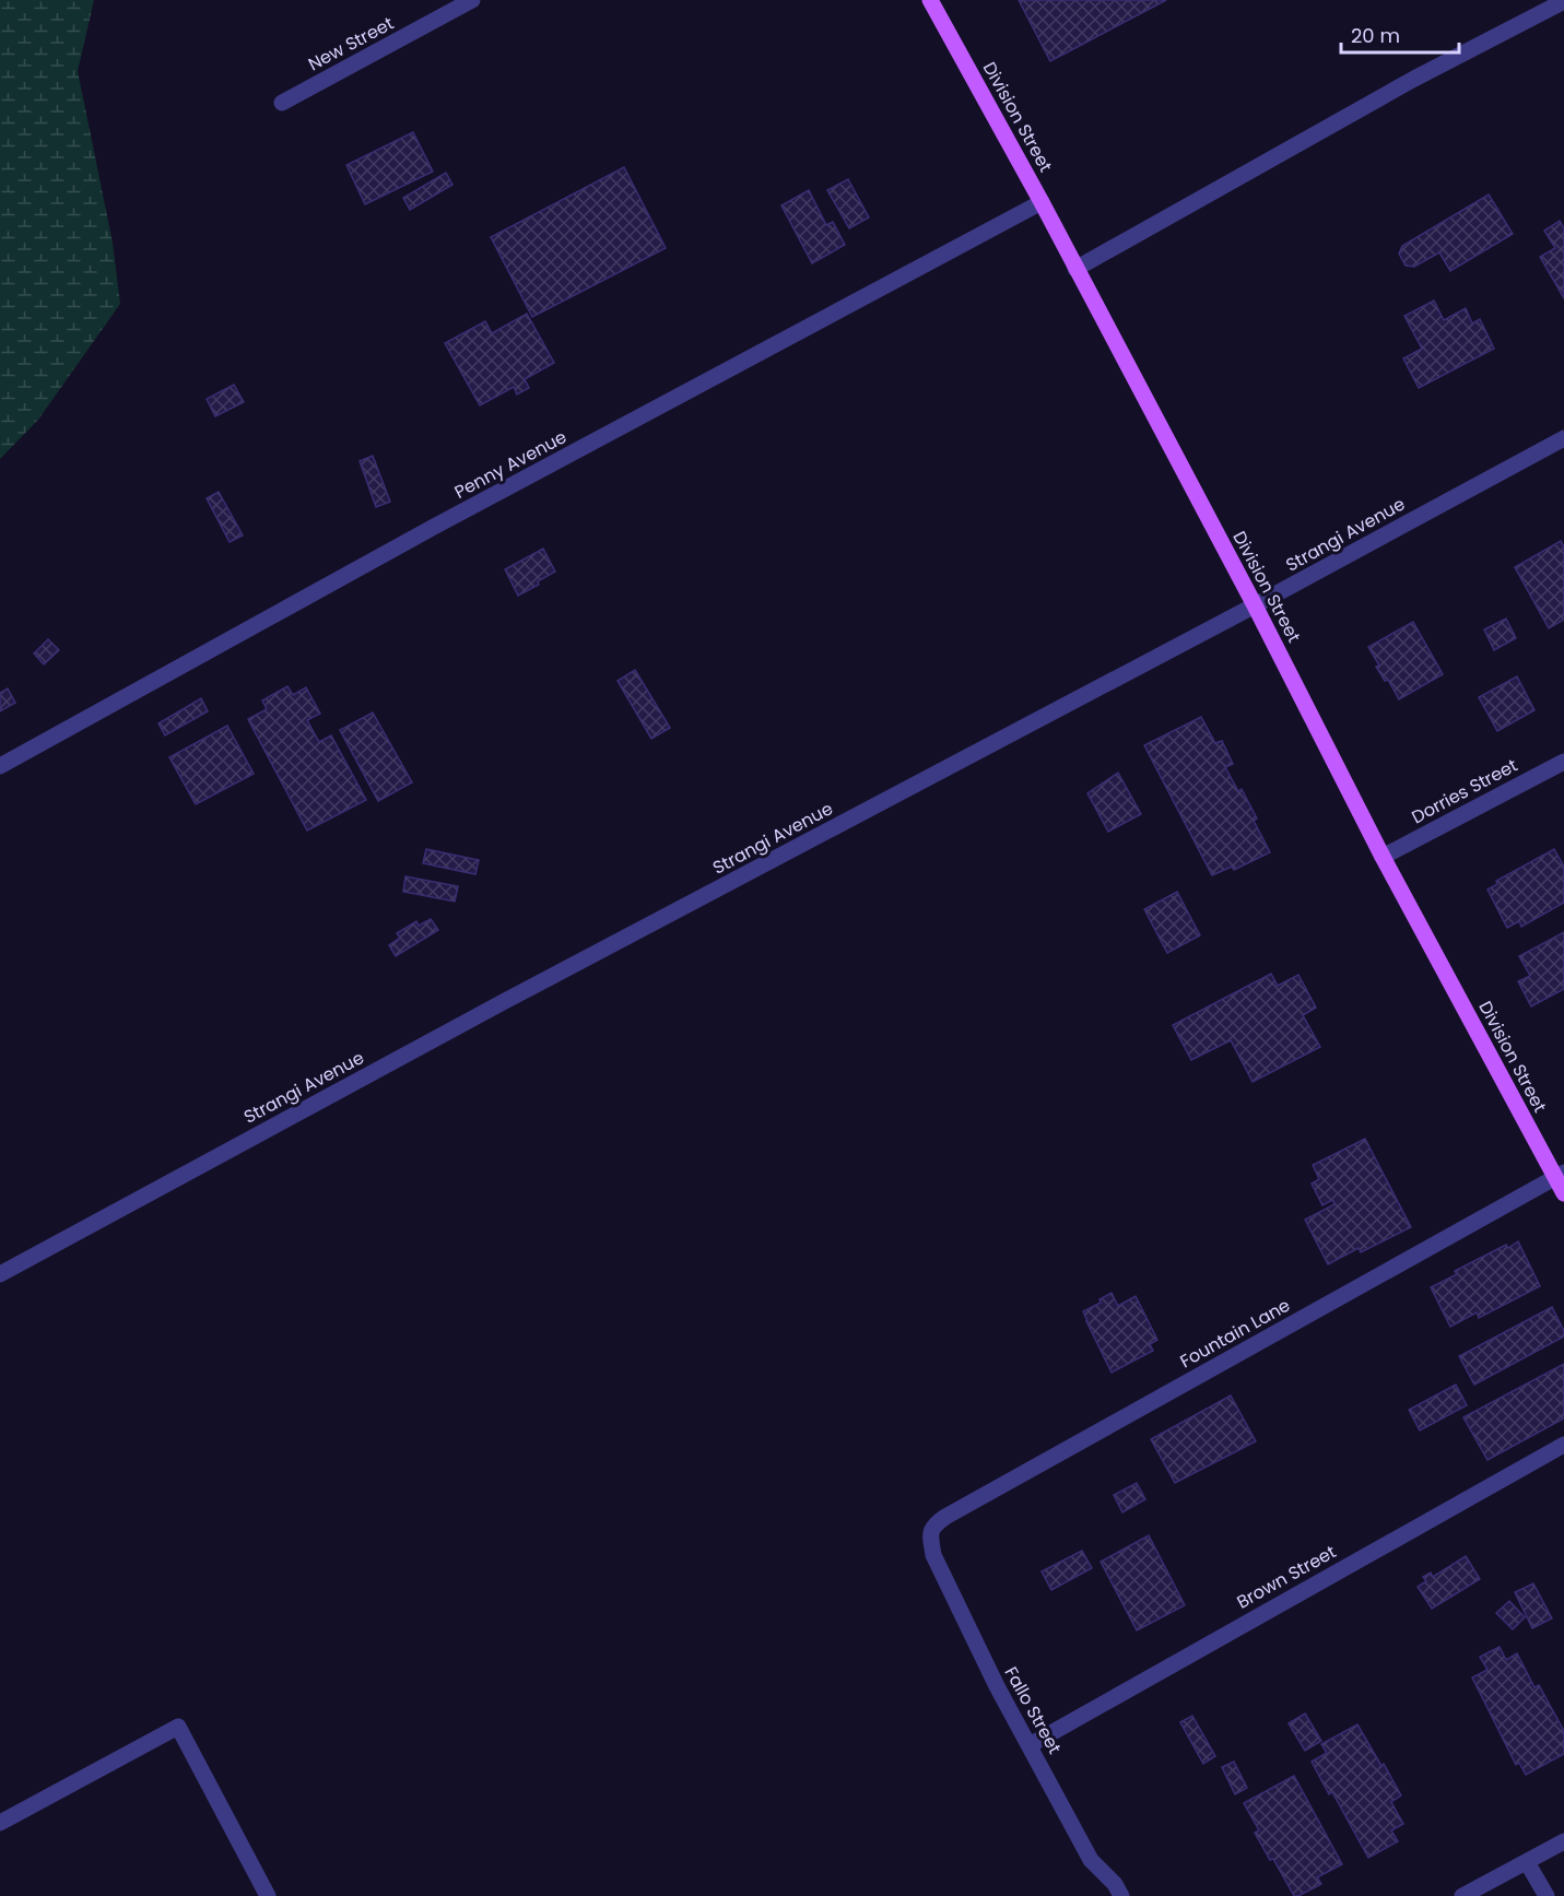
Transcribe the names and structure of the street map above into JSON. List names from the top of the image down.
{
  "streets": {
    "main road": ["Division Street"],
    "street": [
      "New Street",
      "Penny Avenue",
      "Strangi Avenue",
      "Dorries Street",
      "Fountain Lane",
      "Brown Street",
      "Fallo Street"
    ]
  },
  "crossings": [
    ["Division Street", "Penny Avenue"],
    ["Division Street", "Strangi Avenue"],
    ["Division Street", "Dorries Street"],
    ["Division Street", "Fountain Lane"],
    ["Fountain Lane", "Fallo Street"],
    ["Brown Street", "Fallo Street"]
  ],
  "scale_bar": "20 m"
}
